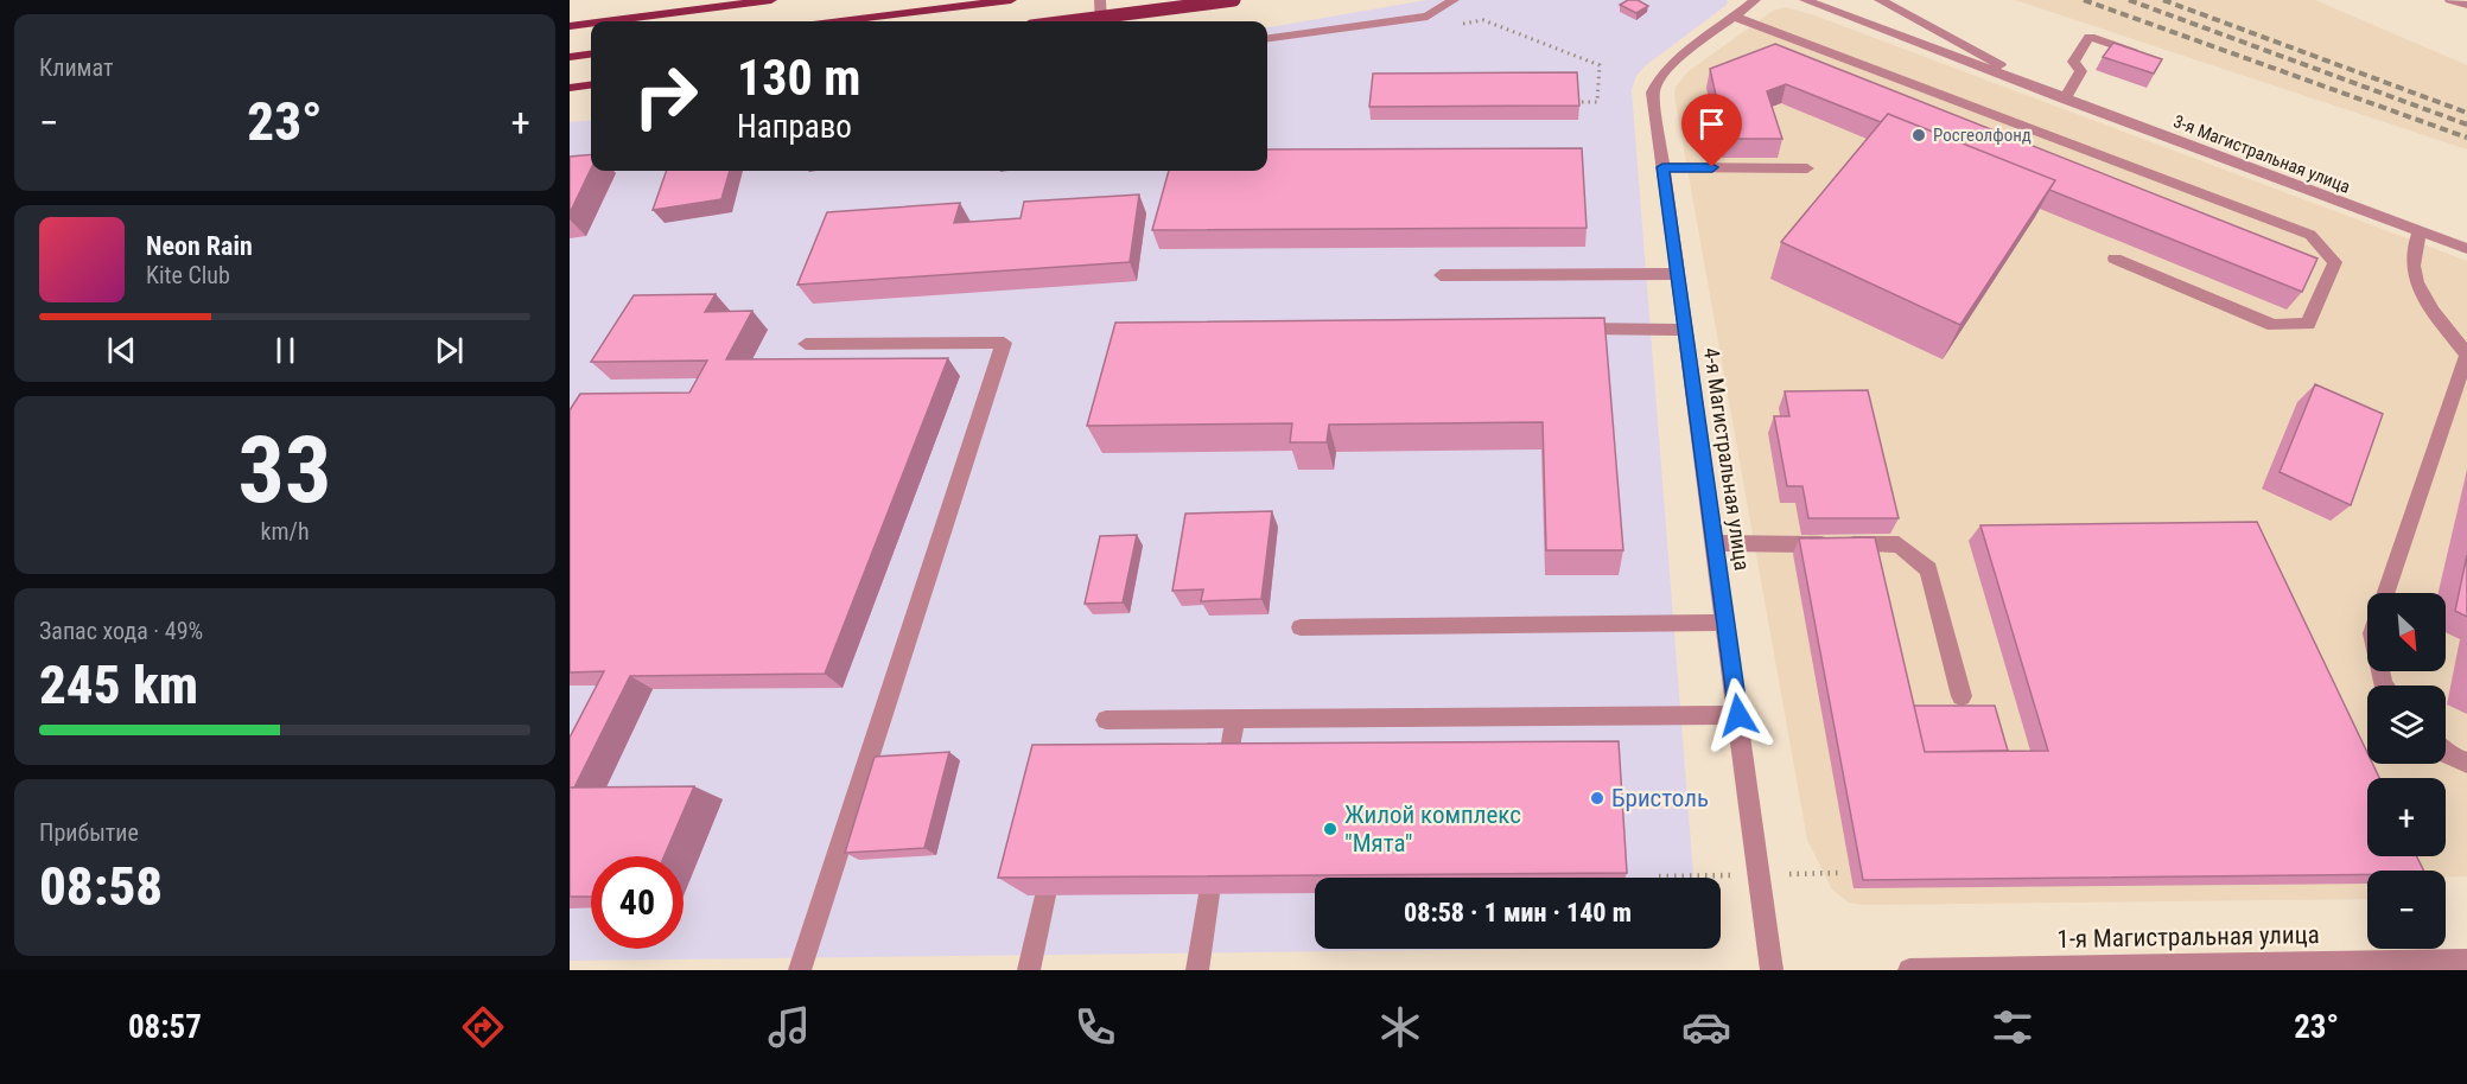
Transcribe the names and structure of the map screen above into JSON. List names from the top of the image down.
{
  "streets": {
    "street": ["3-я Магистральная улица", "4-я Магистральная улица", "1-я Магистральная улица"]
  },
  "places": ["Росгеолфонд", "Бристоль", "Жилой комплекс \"Мята\""],
  "north": "bottom right",
  "page": {
    "tile": [
      "Климат",
      ["33", "km/h"],
      ["Запас хода · 49%", "245 km"],
      ["Прибытие", "08:58"]
    ],
    "turn": ["130 m", "Направо"],
    "heat": ["−", "23°", "+"],
    "song": ["Neon Rain", "Kite Club"],
    "map_buttons": ["+", "−"],
    "limit": "40",
    "trip": "08:58 · 1 мин · 140 m",
    "tabs": ["08:57", "23°"]
  }
}
